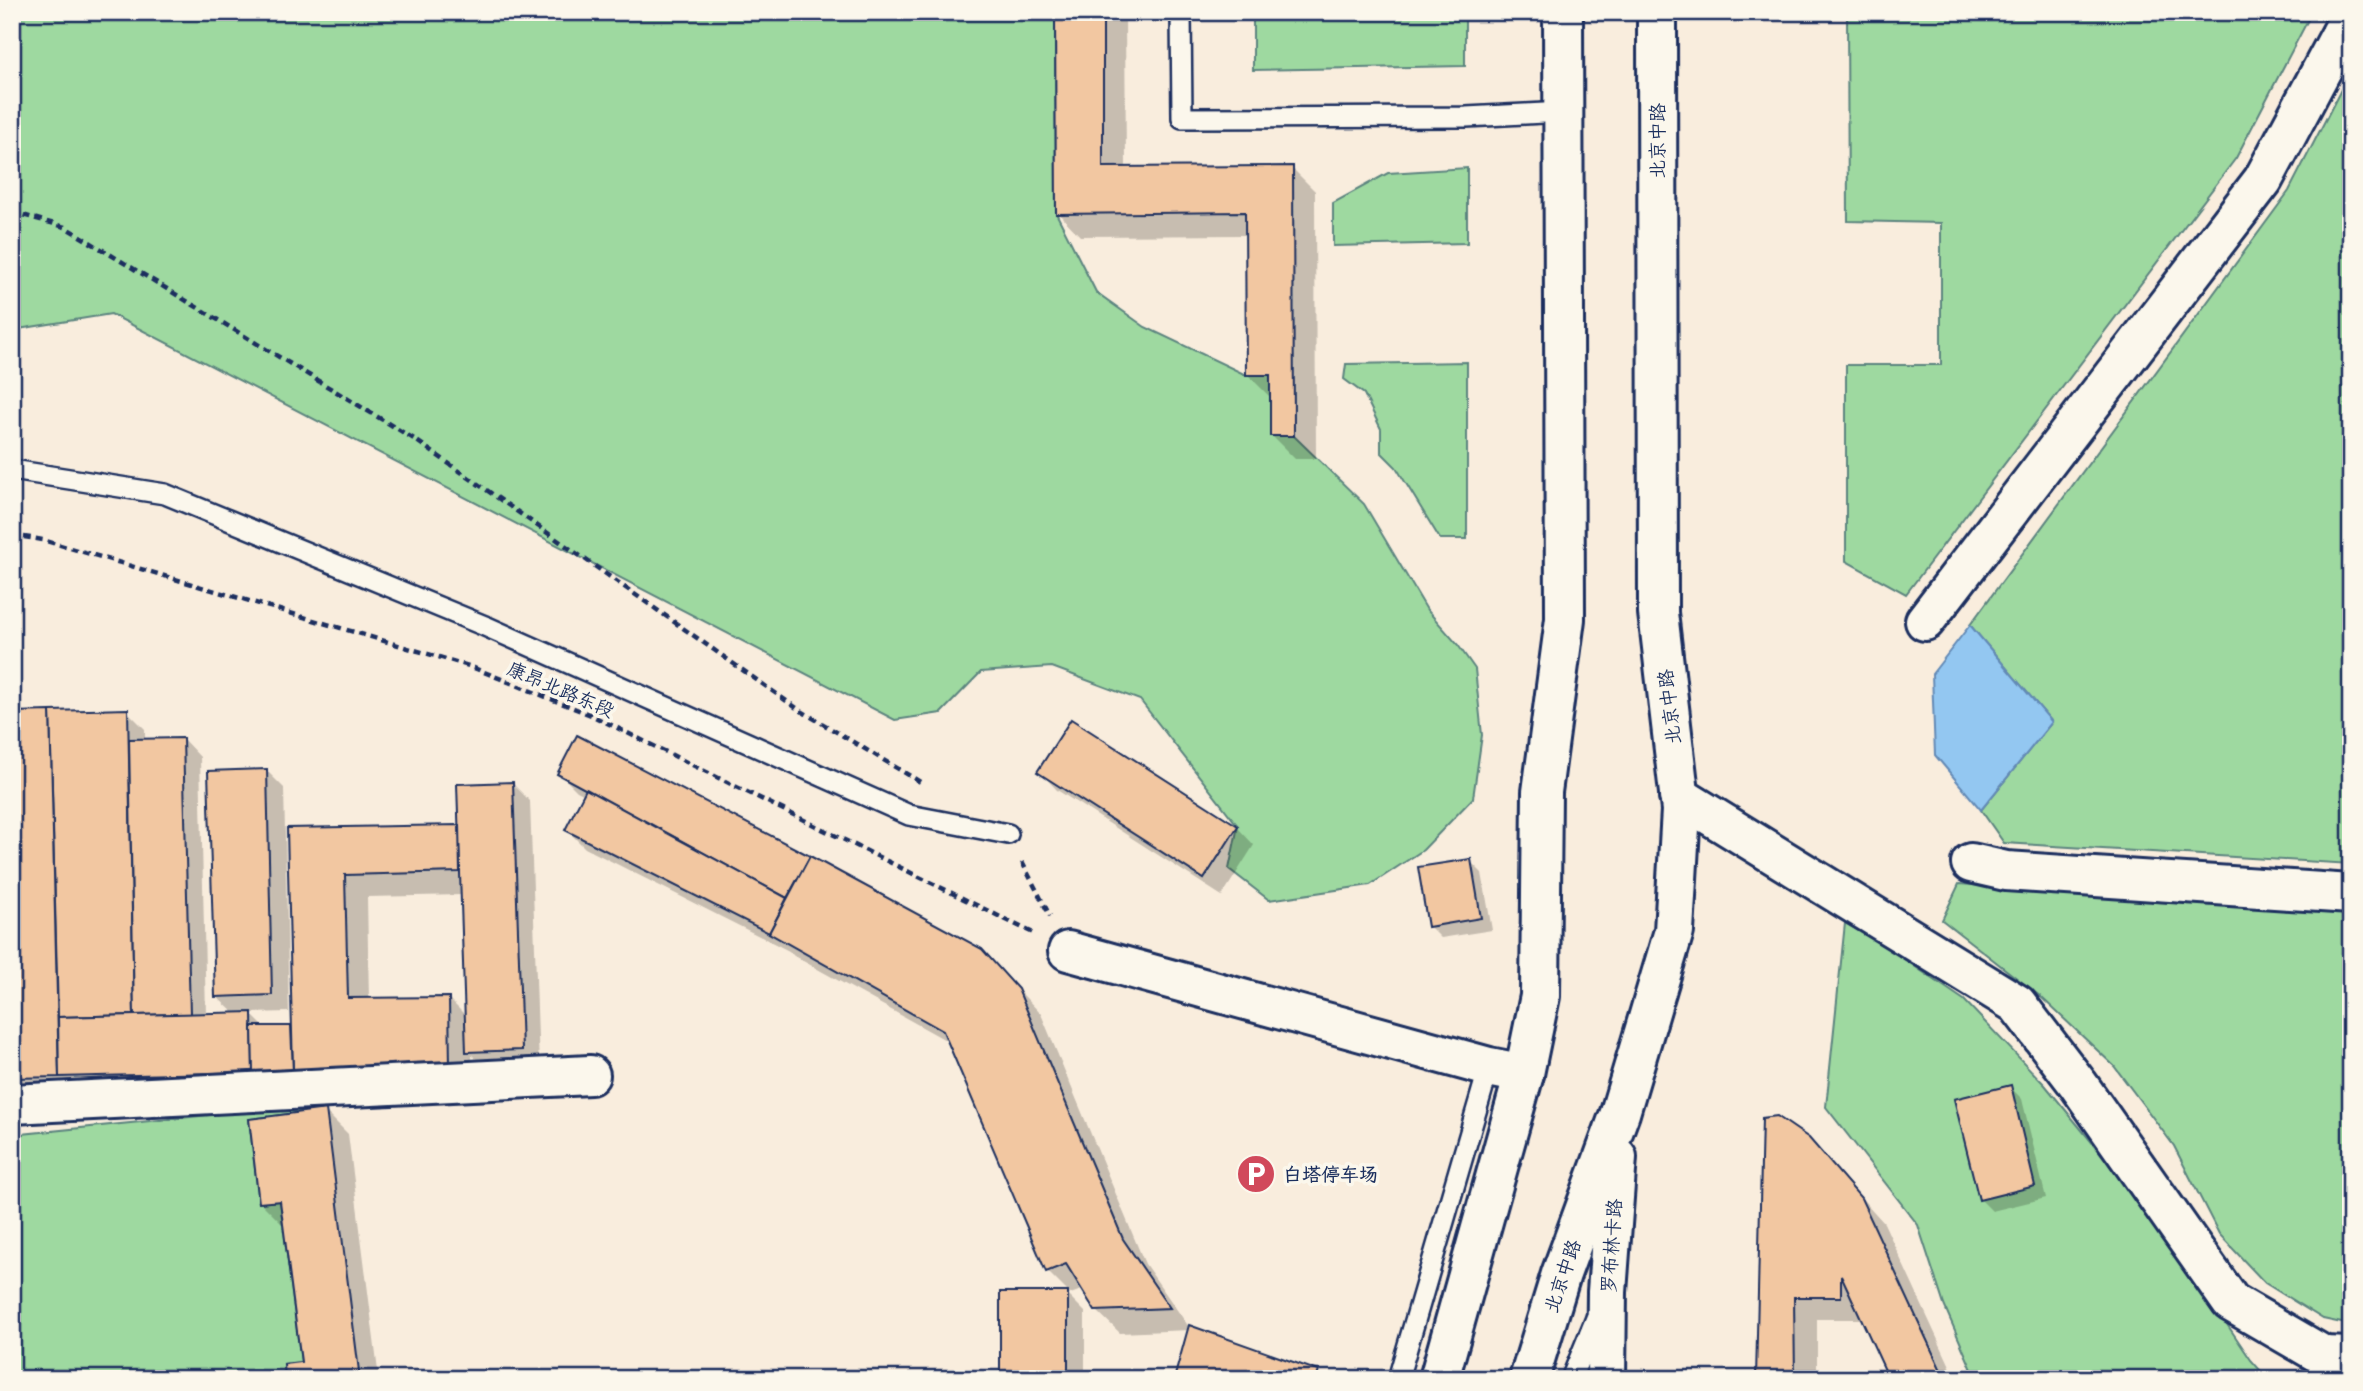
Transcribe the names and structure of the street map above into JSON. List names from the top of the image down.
{
  "streets": {
    "main road": ["北京中路", "罗布林卡路"],
    "path": ["康昂北路东段"]
  },
  "crossings": [
    ["北京中路", "罗布林卡路"]
  ],
  "places": {
    "parking": ["白塔停车场"]
  }
}
